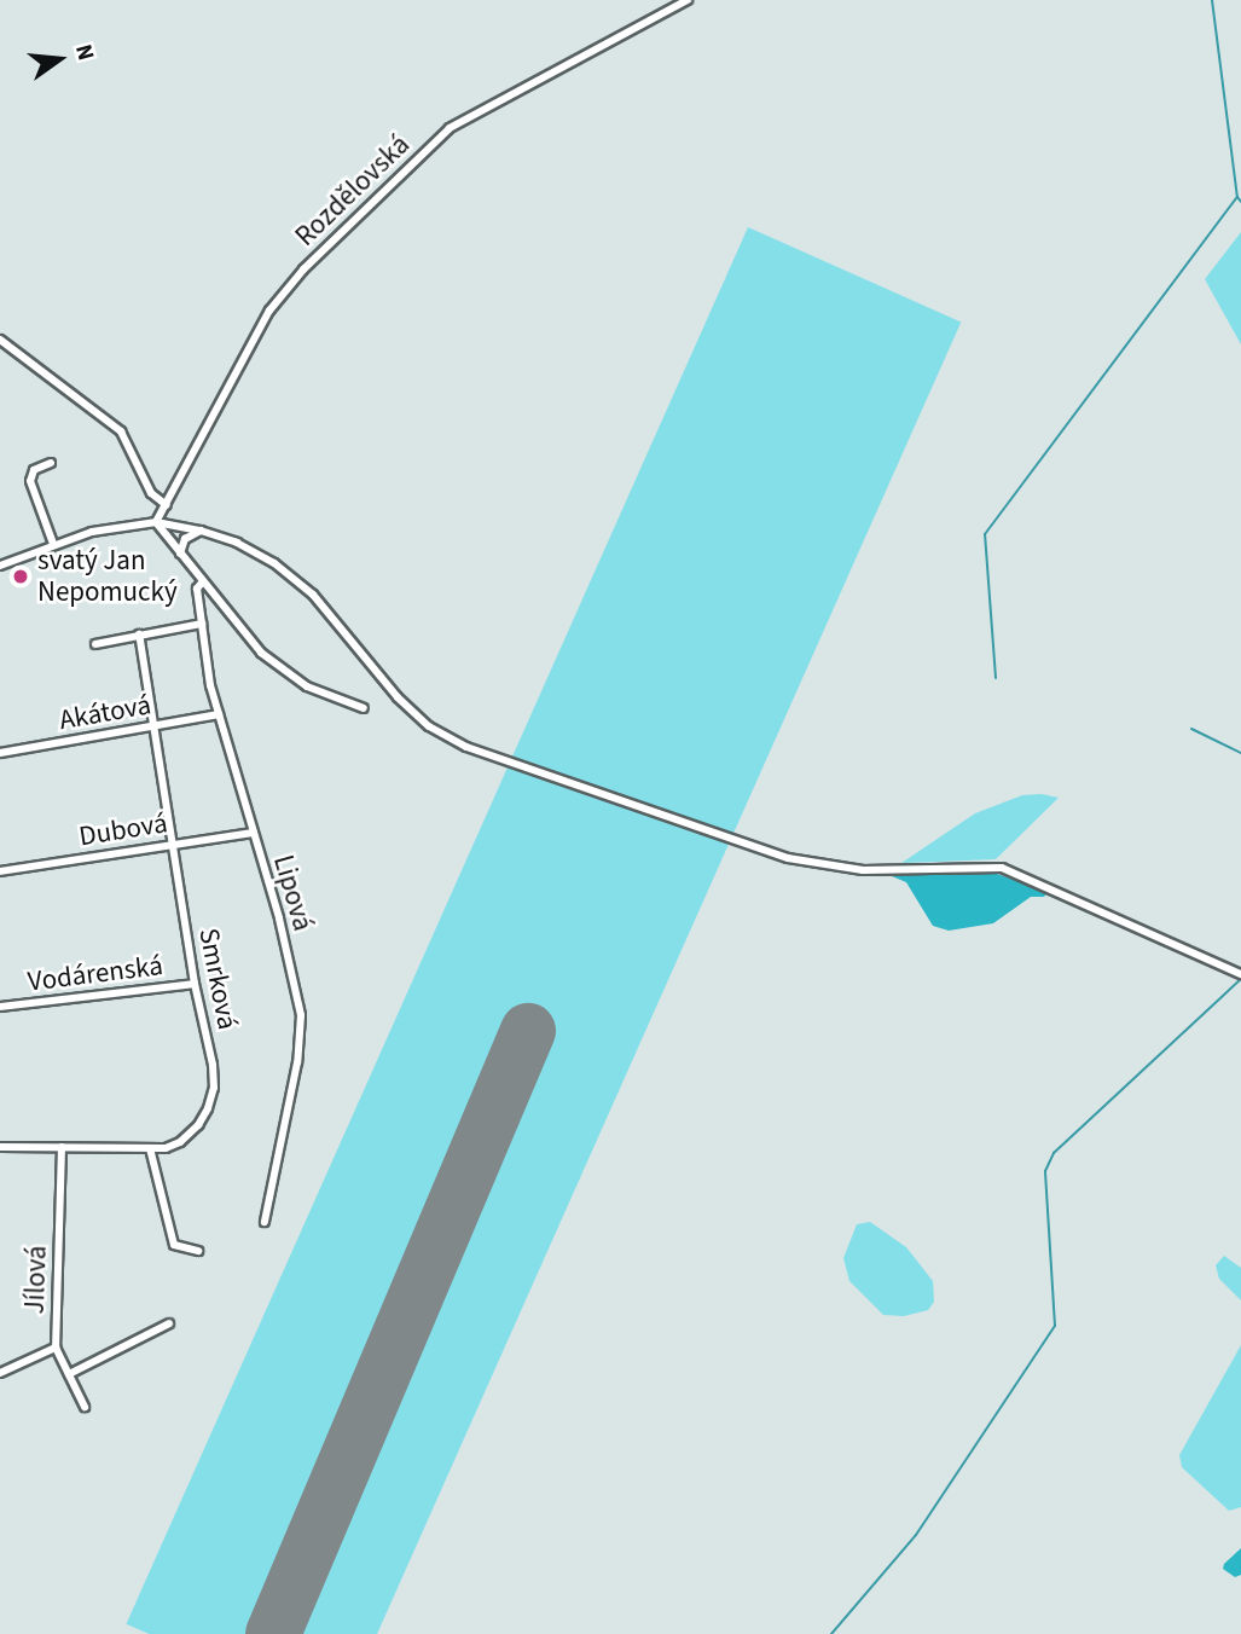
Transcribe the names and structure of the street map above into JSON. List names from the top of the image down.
{
  "streets": {
    "street": [
      "Rozdělovská",
      "Akátová",
      "Dubová",
      "Lipová",
      "Vodárenská",
      "Smrková",
      "Jílová"
    ]
  },
  "crossings": [
    ["Akátová", "Lipová"],
    ["Akátová", "Smrková"],
    ["Dubová", "Lipová"],
    ["Dubová", "Smrková"],
    ["Vodárenská", "Smrková"],
    ["Smrková", "Jílová"]
  ],
  "places": ["svatý Jan Nepomucký"],
  "north": "right"
}
